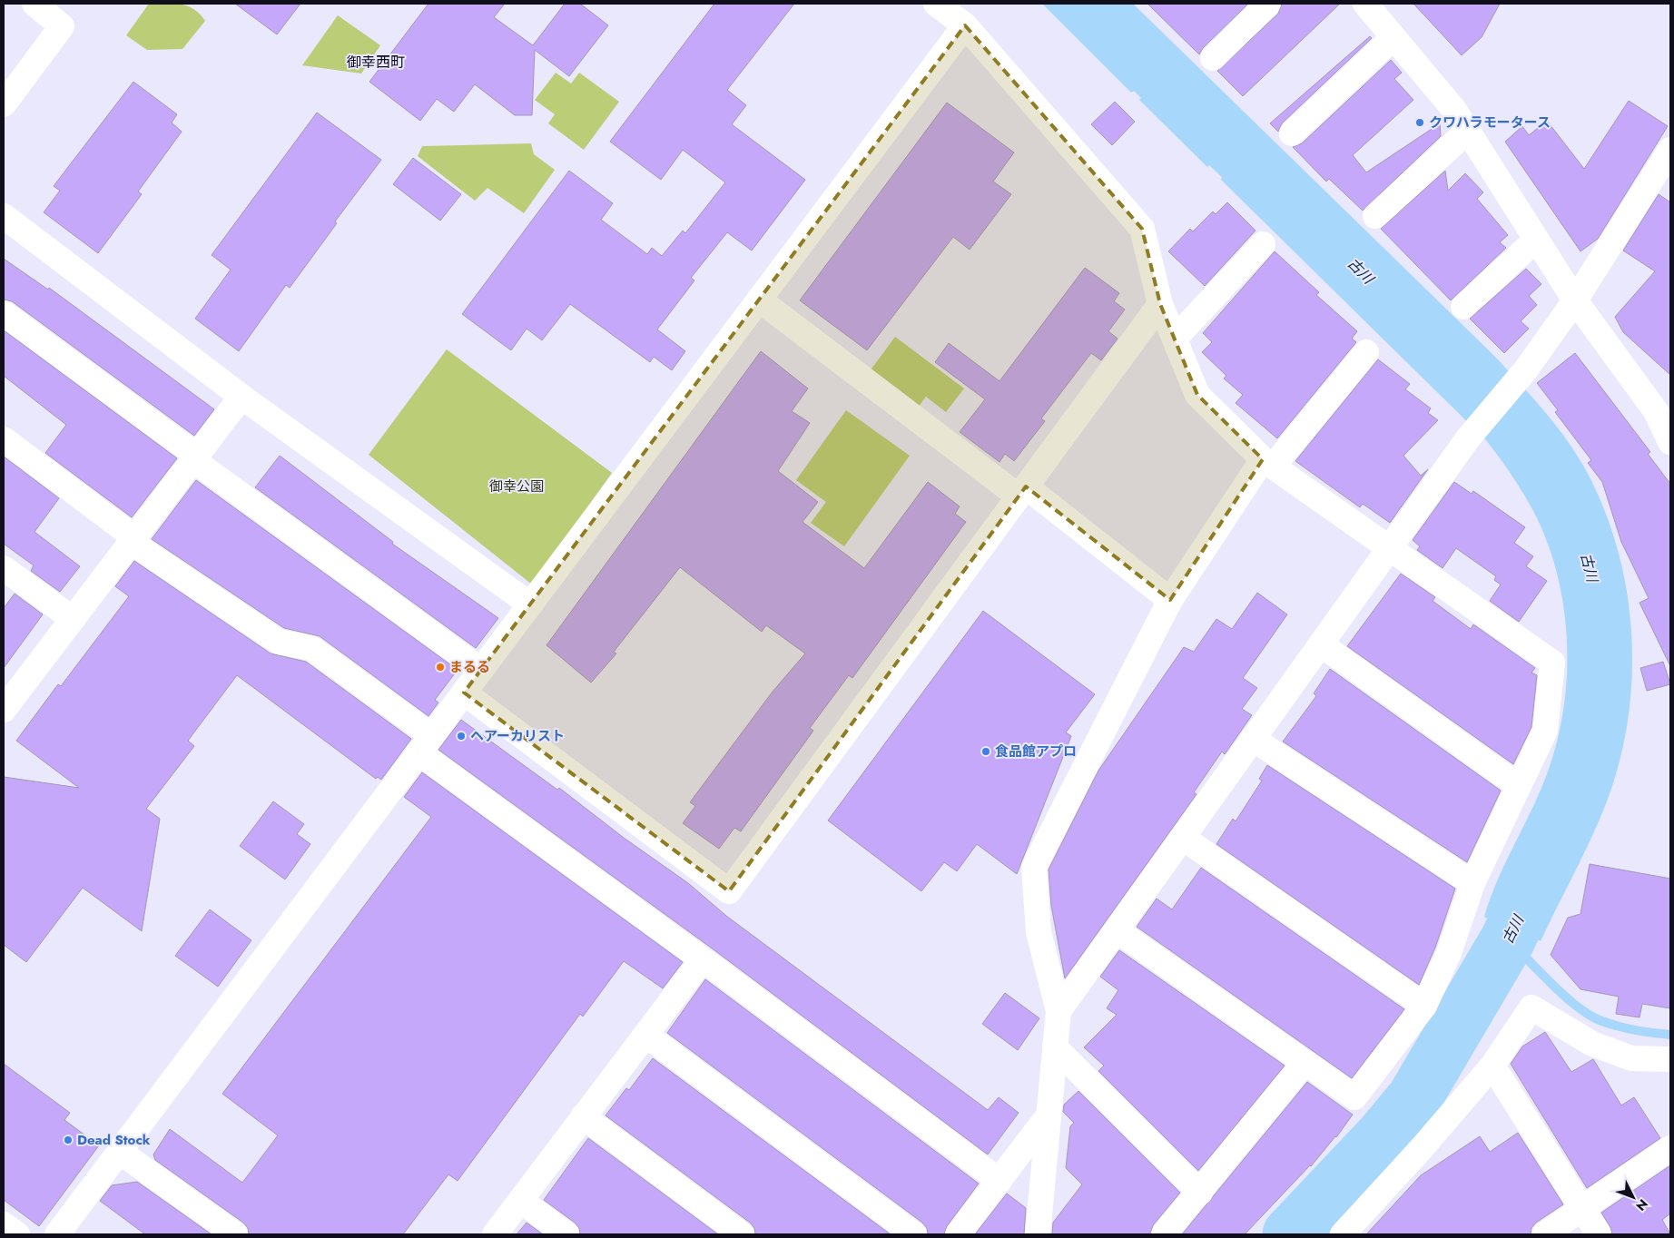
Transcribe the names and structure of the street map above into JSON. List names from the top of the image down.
{
  "districts": ["御幸西町"],
  "water": ["古川"],
  "parks": ["御幸公園"],
  "places": [
    "クワハラモータース",
    "まるる",
    "ヘアーカリスト",
    "食品館アプロ",
    "Dead Stock"
  ],
  "north": "bottom right"
}
